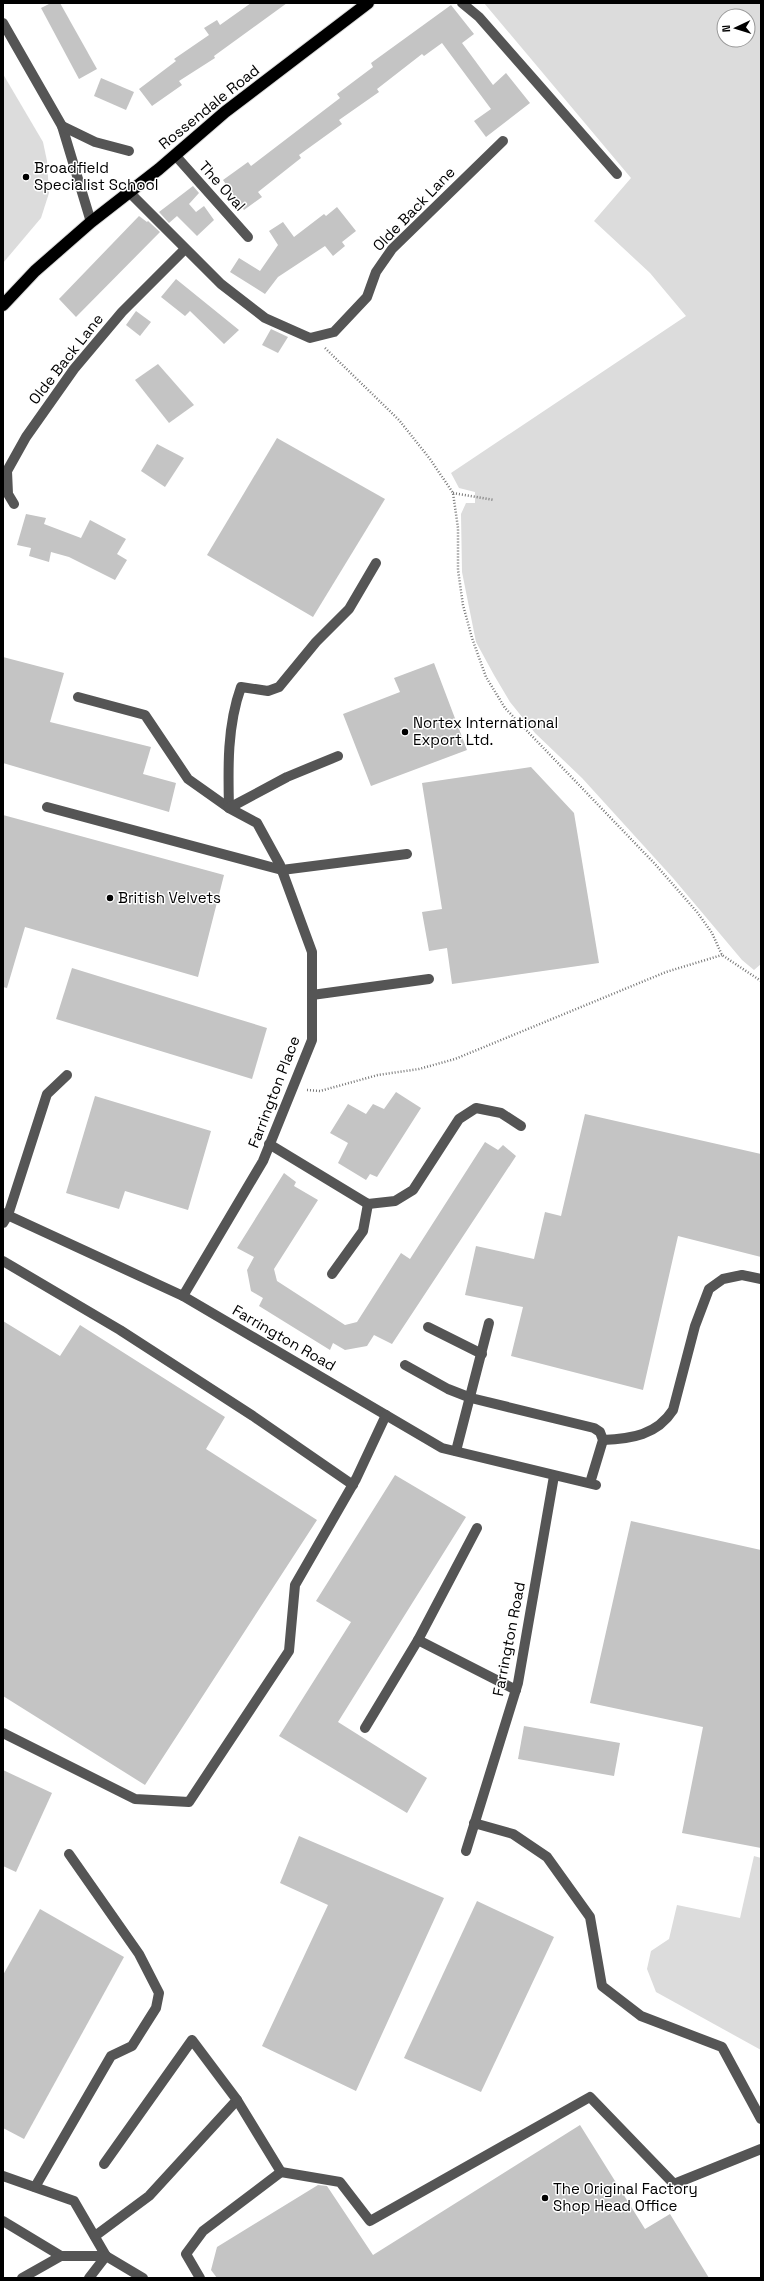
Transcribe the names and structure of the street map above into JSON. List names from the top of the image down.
{
  "streets": {
    "highway": ["Rossendale Road"],
    "street": [
      "The Oval",
      "Olde Back Lane",
      "Farrington Place",
      "Farrington Road"
    ]
  },
  "crossings": [
    ["Rossendale Road", "The Oval"],
    ["Rossendale Road", "Olde Back Lane"],
    ["Farrington Place", "Farrington Road"]
  ],
  "places": [
    "Broadfield Specialist School",
    "Nortex International Export Ltd.",
    "British Velvets",
    "The Original Factory Shop Head Office"
  ],
  "north": "left"
}
